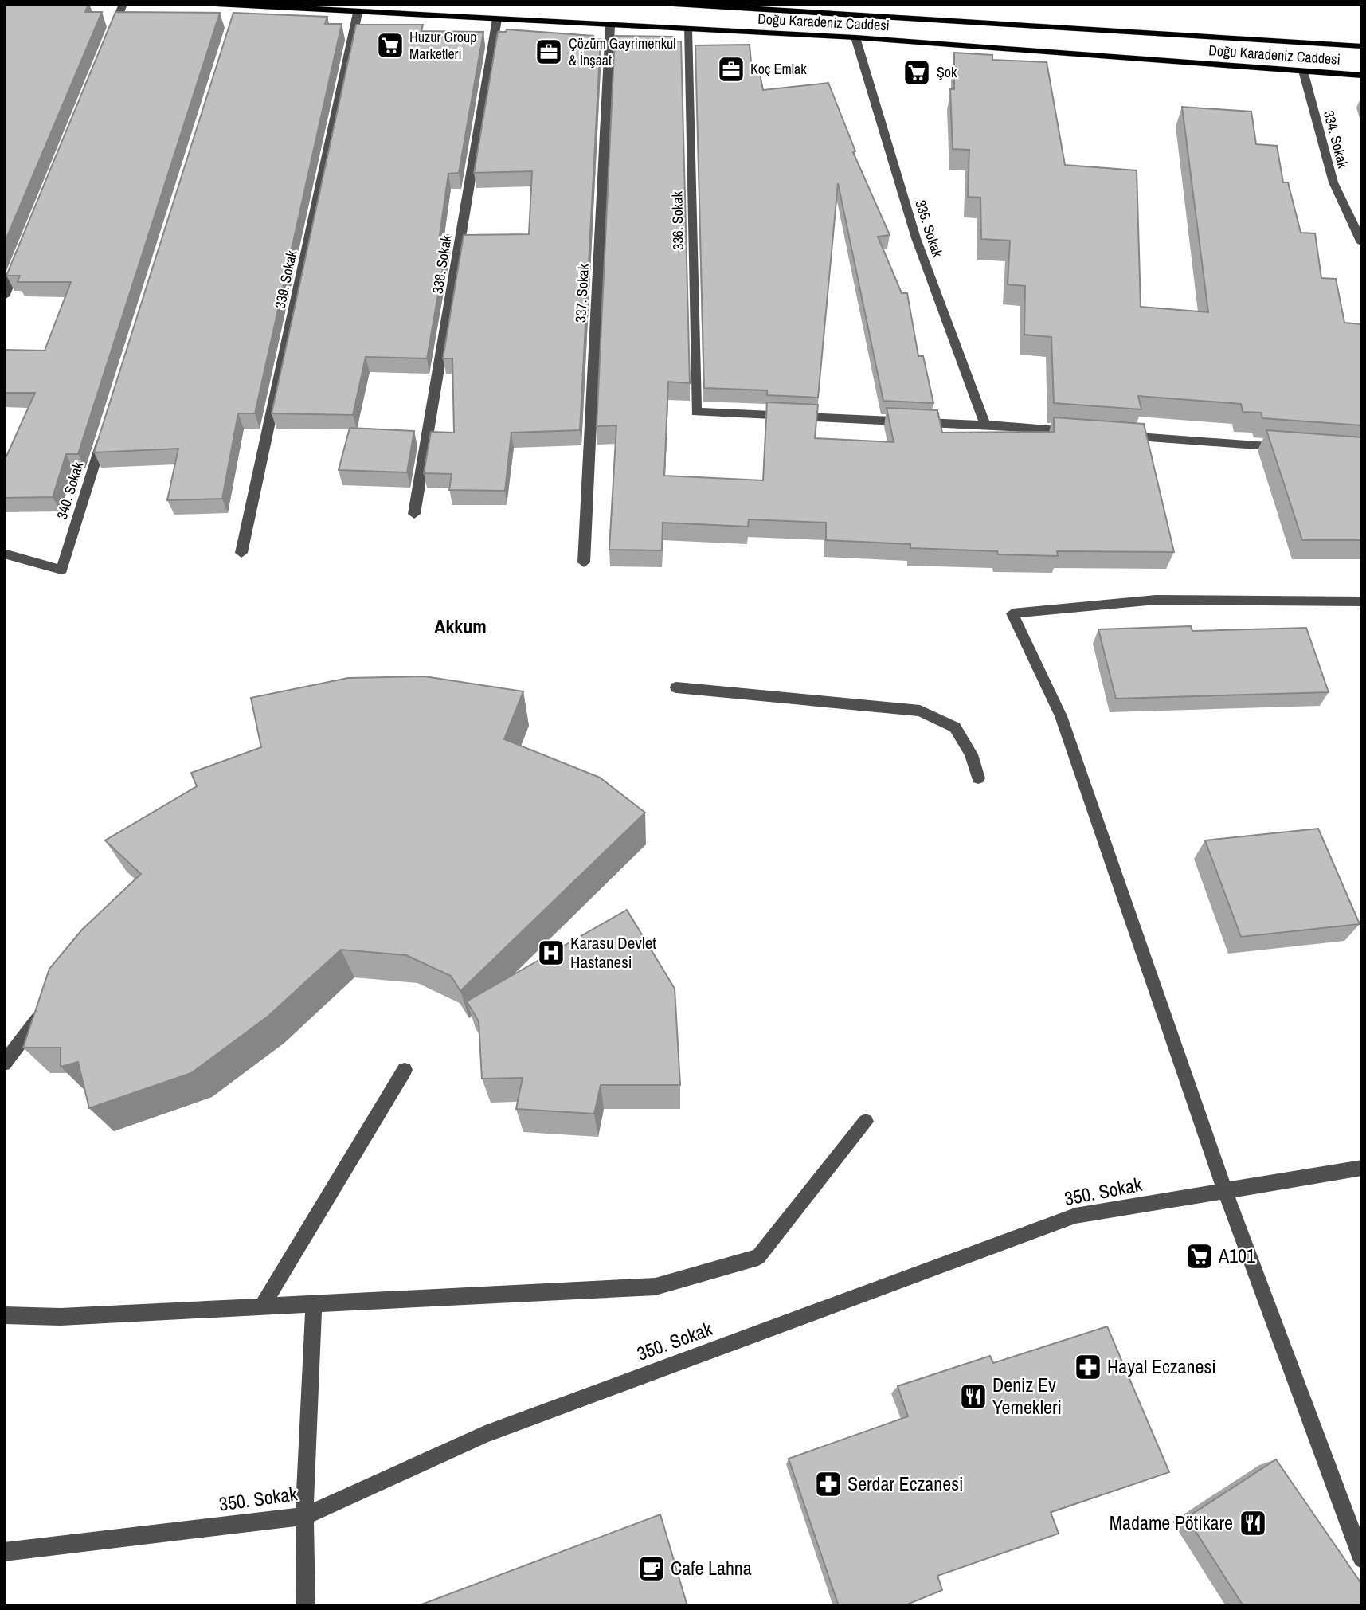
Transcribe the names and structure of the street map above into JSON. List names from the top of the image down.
{
  "streets": {
    "main road": ["Doğu Karadeniz Caddesi"],
    "street": [
      "334. Sokak",
      "336. Sokak",
      "335. Sokak",
      "338. Sokak",
      "339. Sokak",
      "337. Sokak",
      "340. Sokak",
      "350. Sokak"
    ]
  },
  "crossings": [
    ["Doğu Karadeniz Caddesi", "334. Sokak"],
    ["Doğu Karadeniz Caddesi", "336. Sokak"],
    ["Doğu Karadeniz Caddesi", "335. Sokak"],
    ["Doğu Karadeniz Caddesi", "338. Sokak"],
    ["Doğu Karadeniz Caddesi", "339. Sokak"],
    ["Doğu Karadeniz Caddesi", "337. Sokak"],
    ["336. Sokak", "335. Sokak"]
  ],
  "districts": ["Akkum"],
  "places": {
    "supermarket": ["Huzur Group Marketleri", "Şok", "A101"],
    "office": ["Çözüm Gayrimenkul & İnşaat", "Koç Emlak"],
    "hospital": ["Karasu Devlet Hastanesi"],
    "pharmacy": ["Hayal Eczanesi", "Serdar Eczanesi"],
    "restaurant": ["Deniz Ev Yemekleri", "Madame Pötikare"],
    "cafe": ["Cafe Lahna"]
  }
}
